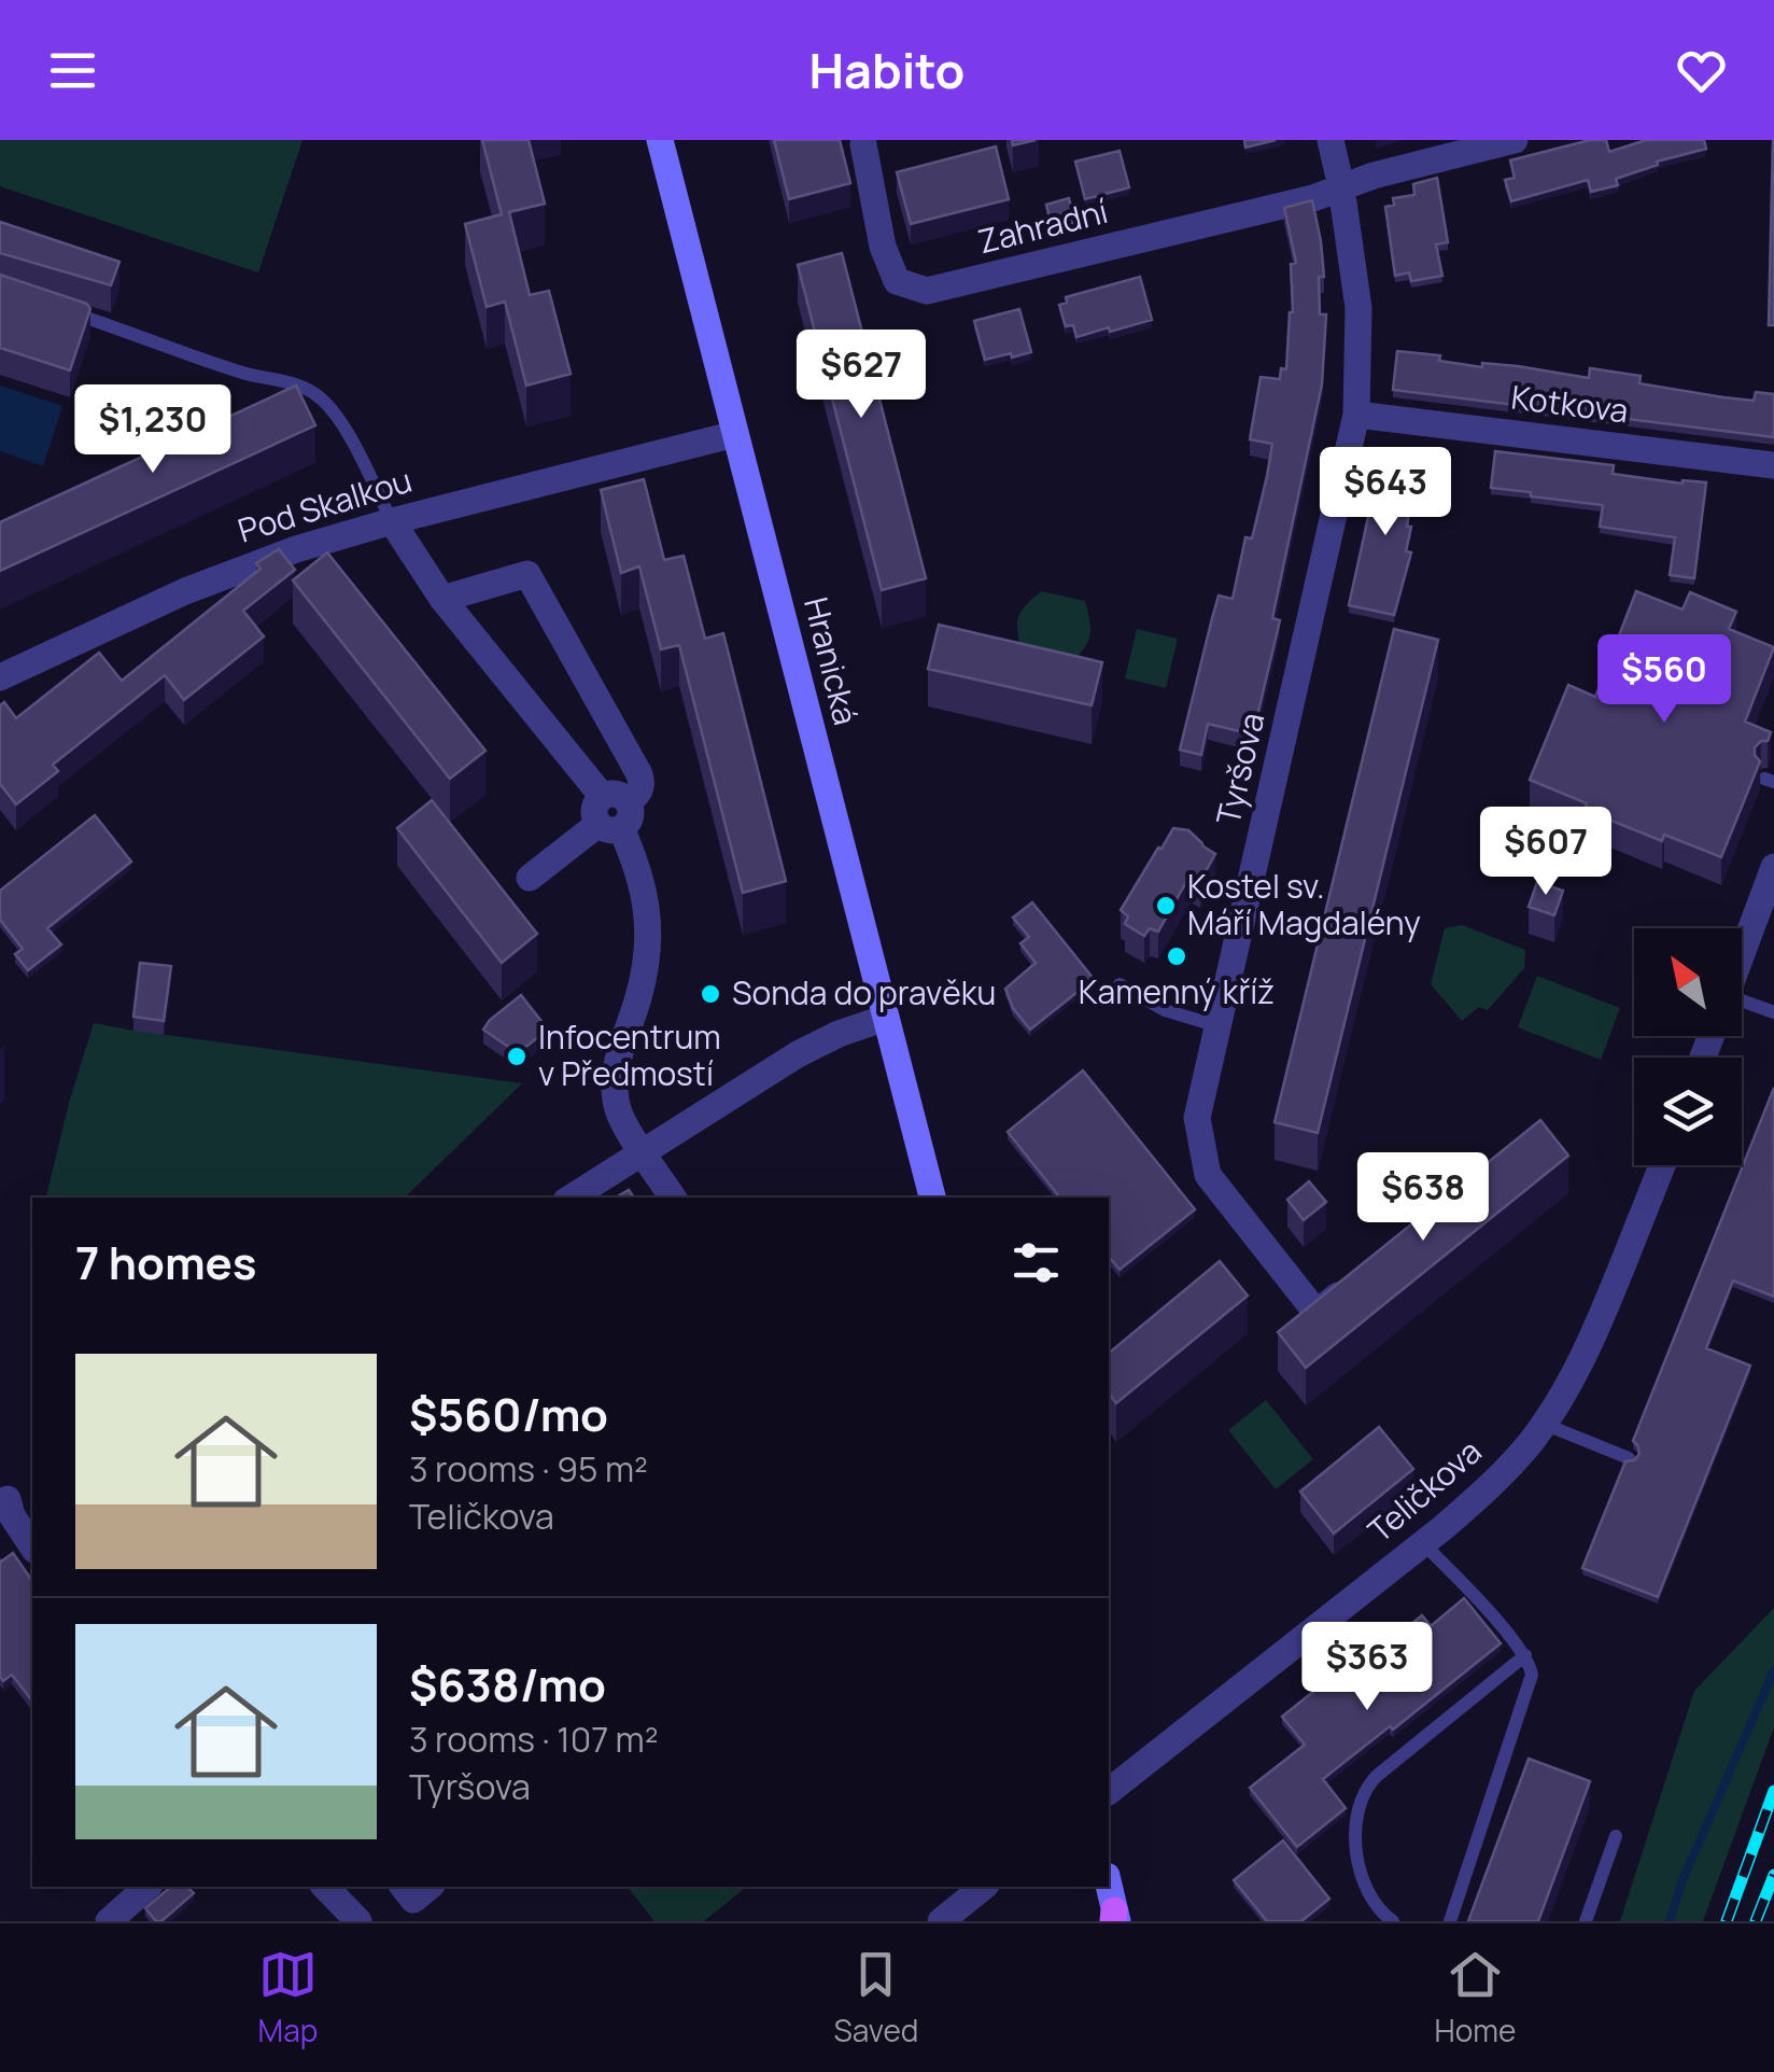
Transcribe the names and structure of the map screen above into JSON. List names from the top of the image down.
{
  "streets": {
    "main road": ["Hranická"],
    "street": [
      "Zahradní",
      "Kotkova",
      "Pod Skalkou",
      "Tyršova",
      "Teličkova"
    ]
  },
  "crossings": [
    ["Zahradní", "Tyršova"],
    ["Kotkova", "Tyršova"],
    ["Pod Skalkou", "Hranická"]
  ],
  "places": [
    "Kostel sv. Máří Magdalény",
    "Kamenný kříž",
    "Sonda do pravěku",
    "Infocentrum v Předmostí"
  ],
  "north": "top left",
  "page": {
    "header": "Habito",
    "price": [
      "$627",
      "$1,230",
      "$643",
      "$560",
      "$607",
      "$638",
      "$363"
    ],
    "heading": "7 homes",
    "list": [
      {
        "name": "$560/mo",
        "note": "3 rooms · 95 m² · Teličkova"
      },
      {
        "name": "$638/mo",
        "note": "3 rooms · 107 m² · Tyršova"
      }
    ],
    "tabs": ["Map", "Saved", "Home"]
  }
}
